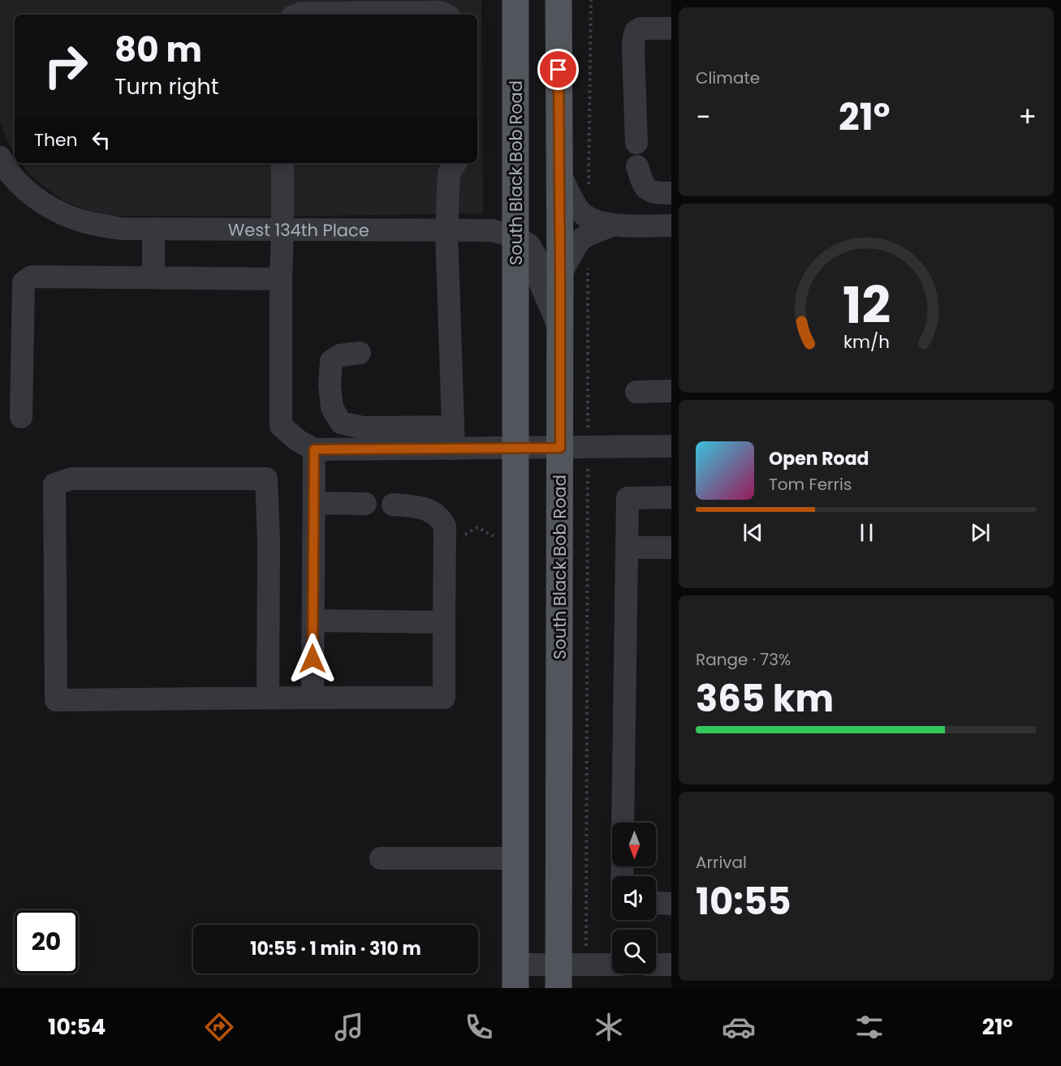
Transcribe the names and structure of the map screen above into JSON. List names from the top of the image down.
{
  "streets": {
    "main road": ["South Black Bob Road"],
    "street": ["West 134th Place"]
  },
  "crossings": [
    ["South Black Bob Road", "West 134th Place"]
  ],
  "north": "bottom",
  "page": {
    "tile": [
      "Climate",
      ["Range · 73%", "365 km"],
      ["Arrival", "10:55"]
    ],
    "turn": ["80 m", "Turn right"],
    "heat": ["−", "21°", "+"],
    "then": "Then",
    "song": ["Open Road", "Tom Ferris"],
    "limit": "20",
    "trip": "10:55 · 1 min · 310 m",
    "tabs": ["10:54", "21°"],
    "gauge": ["12", "km/h"]
  }
}
